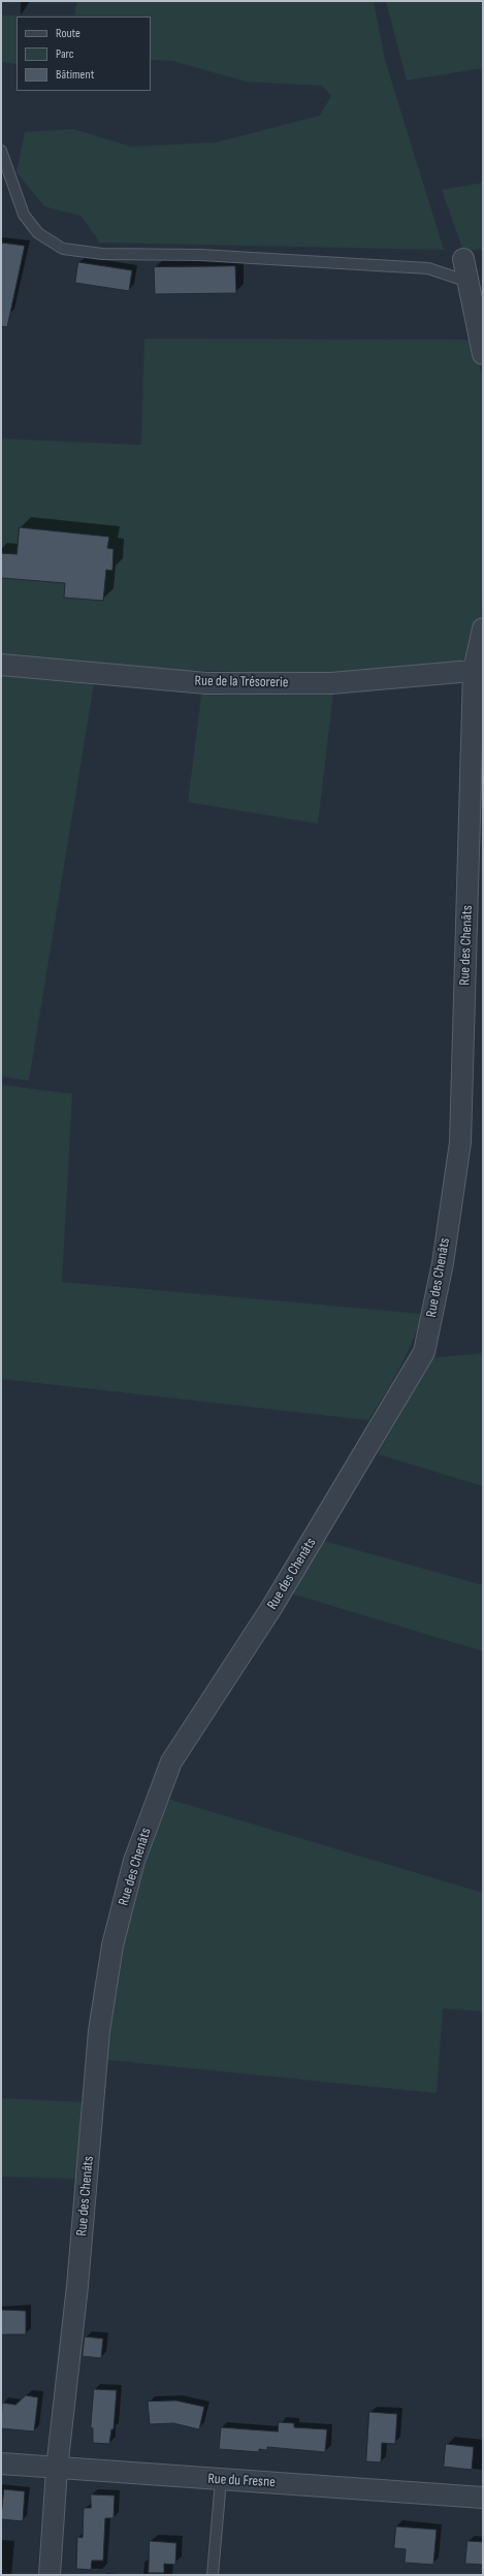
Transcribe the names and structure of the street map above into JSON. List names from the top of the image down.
{
  "streets": {
    "street": ["Rue de la Trésorerie", "Rue des Chenâts", "Rue du Fresne"]
  },
  "crossings": [
    ["Rue de la Trésorerie", "Rue des Chenâts"],
    ["Rue des Chenâts", "Rue du Fresne"]
  ],
  "legend": ["Route", "Parc", "Bâtiment"]
}
